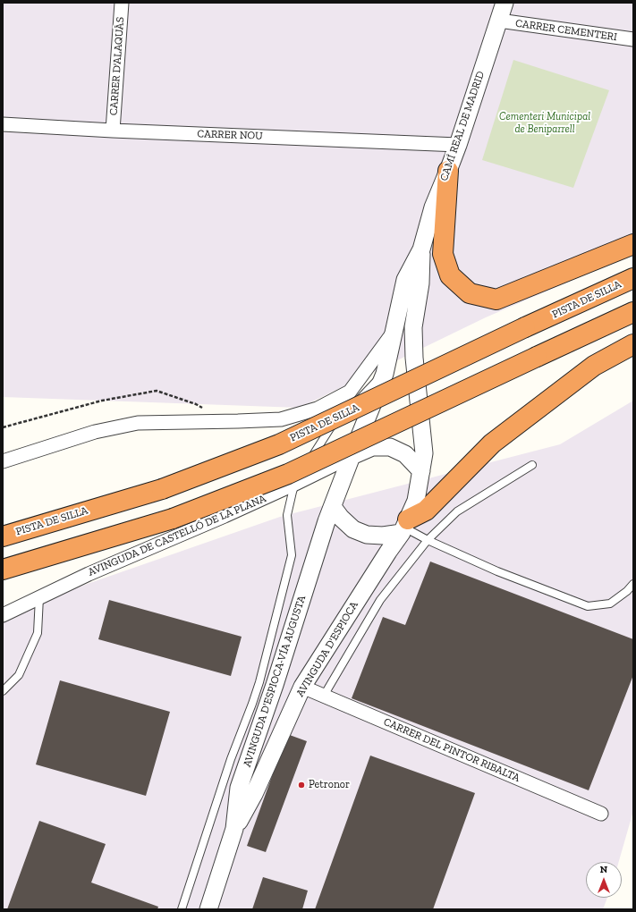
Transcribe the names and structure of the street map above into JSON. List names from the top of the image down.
{
  "streets": {
    "highway": ["PISTA DE SILLA"],
    "street": [
      "CARRER CEMENTERI",
      "CARRER D'ALAQUÀS",
      "CAMÍ REAL DE MADRID",
      "CARRER NOU",
      "AVINGUDA DE CASTELLÓ DE LA PLANA",
      "AVINGUDA D'ESPIOCA",
      "AVINGUDA D'ESPIOCA-VÍA AUGUSTA",
      "CARRER DEL PINTOR RIBALTA"
    ]
  },
  "crossings": [
    ["CARRER CEMENTERI", "CAMÍ REAL DE MADRID"],
    ["CARRER D'ALAQUÀS", "CARRER NOU"],
    ["CAMÍ REAL DE MADRID", "CARRER NOU"],
    ["CAMÍ REAL DE MADRID", "AVINGUDA DE CASTELLÓ DE LA PLANA"],
    ["CAMÍ REAL DE MADRID", "AVINGUDA D'ESPIOCA"],
    ["CAMÍ REAL DE MADRID", "AVINGUDA D'ESPIOCA-VÍA AUGUSTA"],
    ["AVINGUDA DE CASTELLÓ DE LA PLANA", "AVINGUDA D'ESPIOCA"],
    ["AVINGUDA DE CASTELLÓ DE LA PLANA", "AVINGUDA D'ESPIOCA-VÍA AUGUSTA"],
    ["AVINGUDA D'ESPIOCA", "AVINGUDA D'ESPIOCA-VÍA AUGUSTA"],
    ["AVINGUDA D'ESPIOCA", "CARRER DEL PINTOR RIBALTA"]
  ],
  "parks": ["Cementeri Municipal de Beniparrell"],
  "places": ["Petronor"],
  "north": "top"
}
